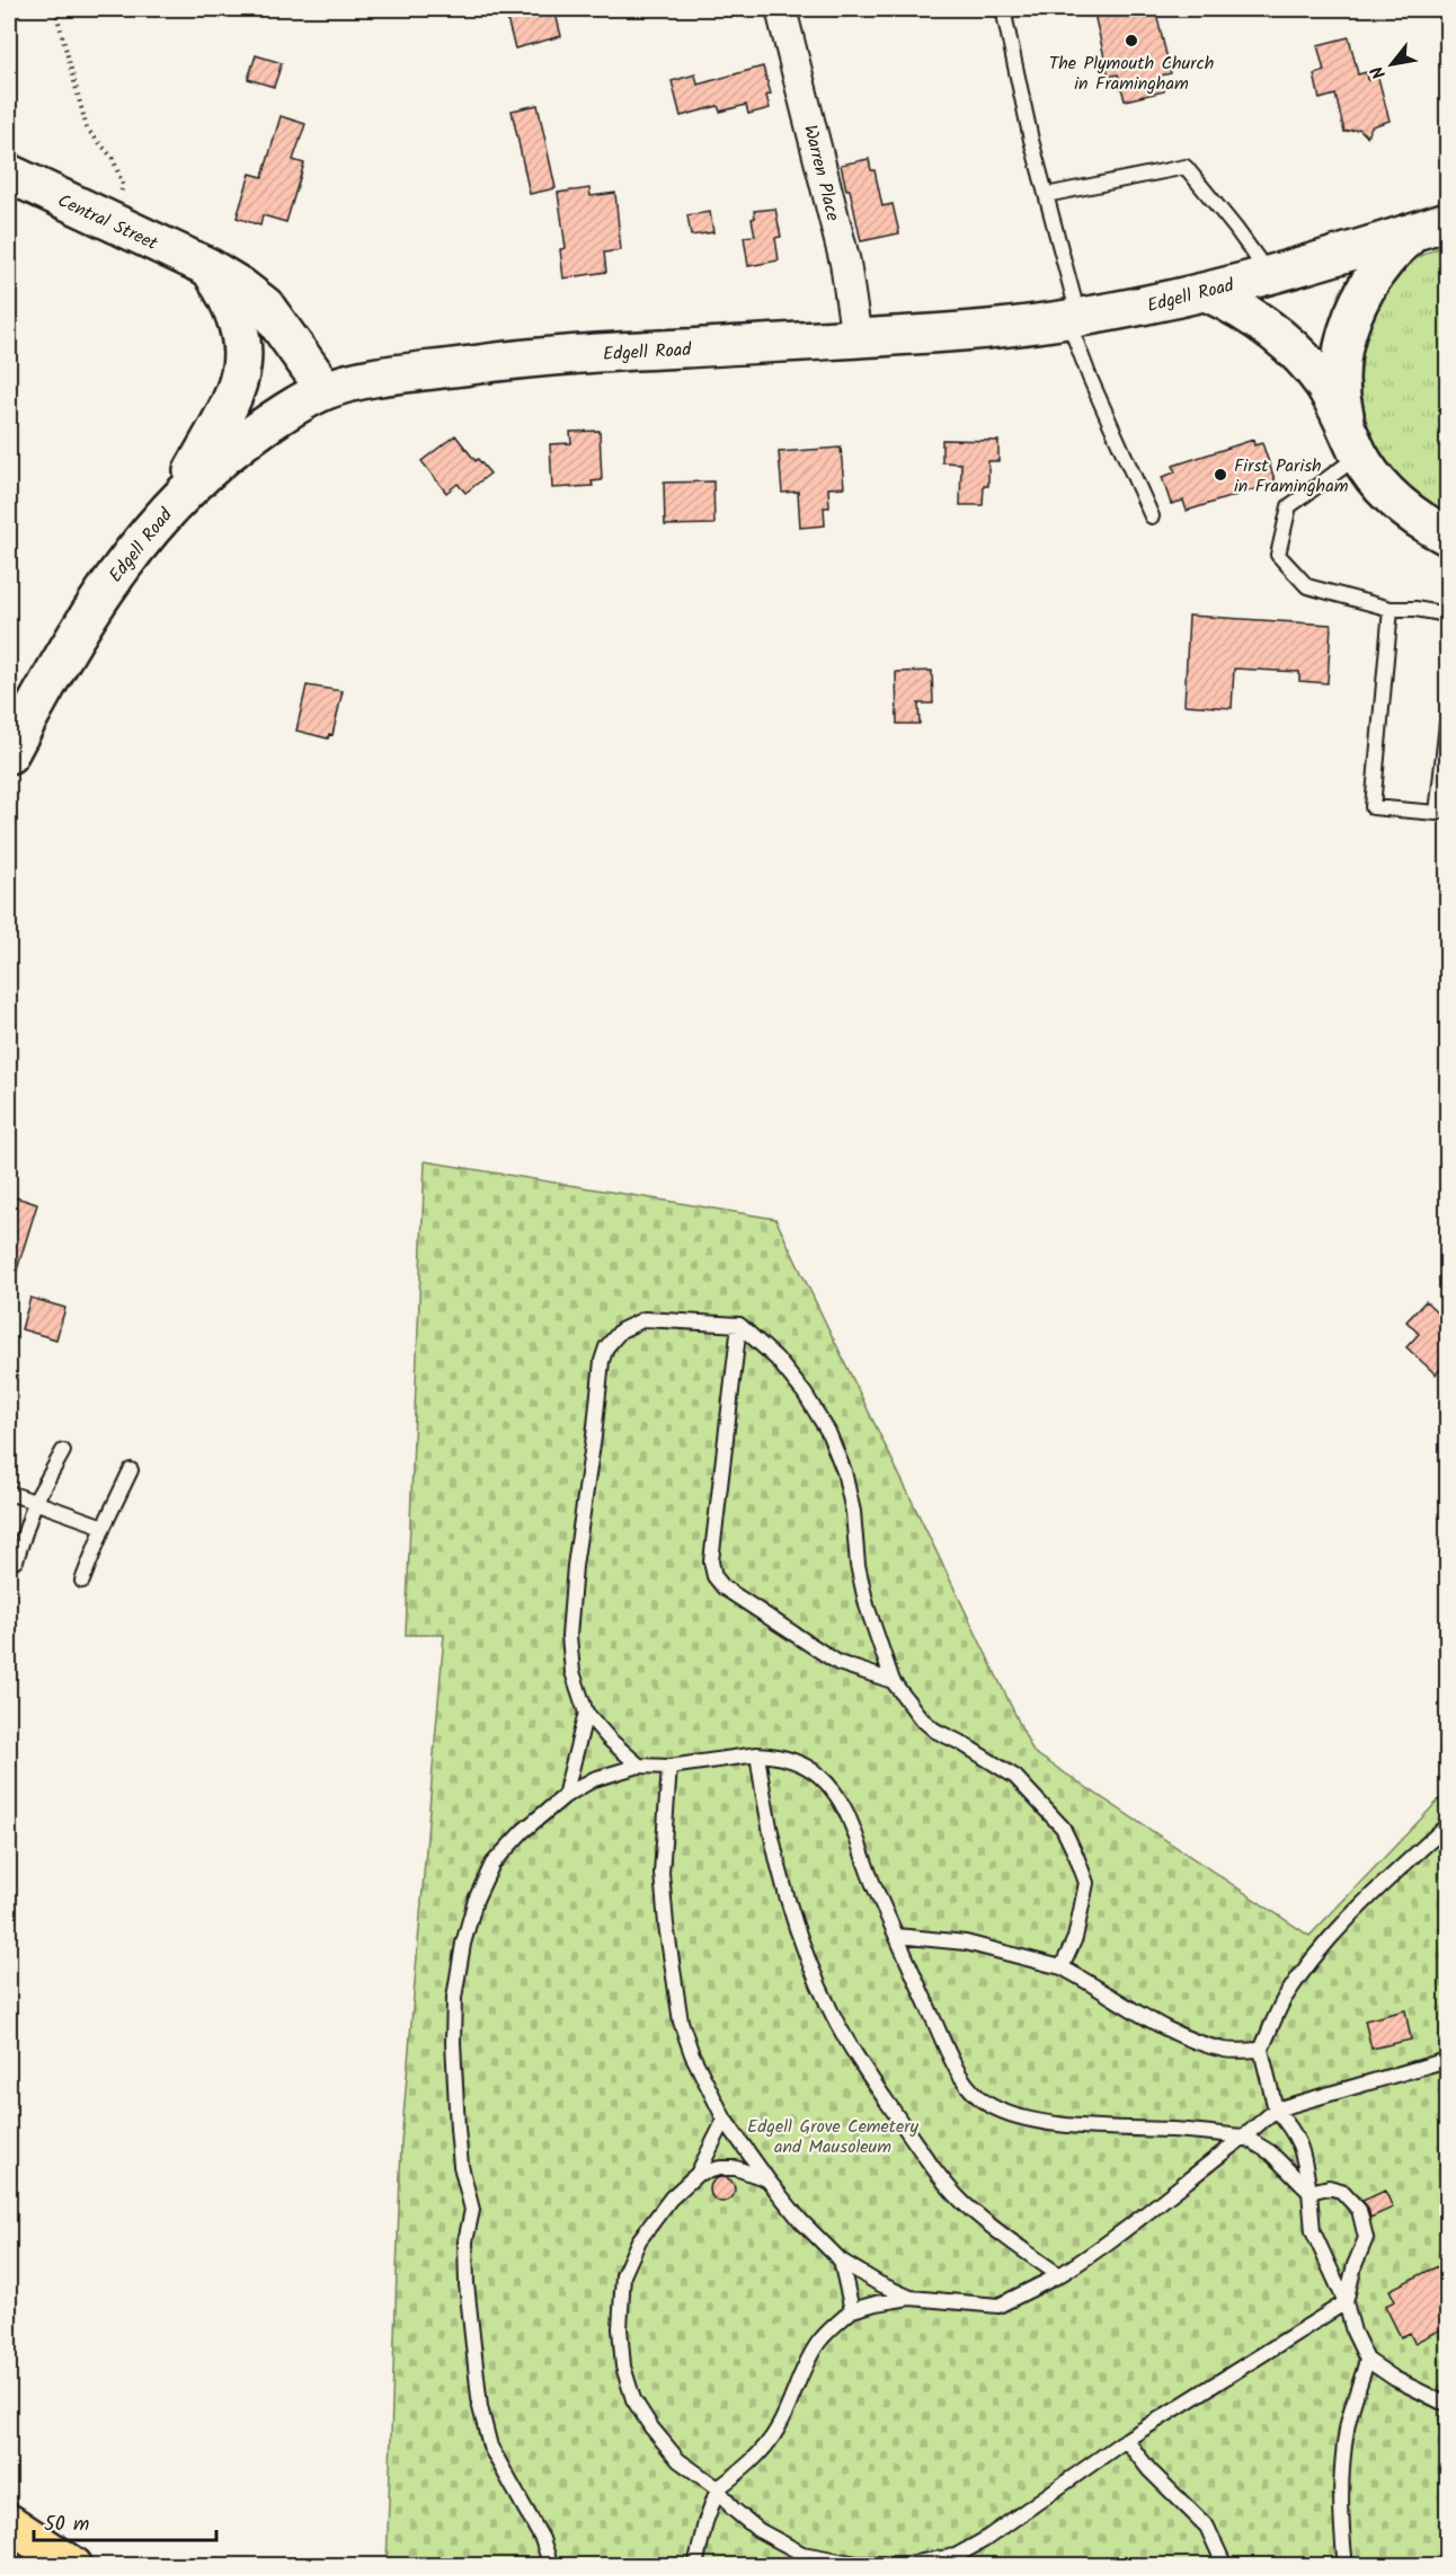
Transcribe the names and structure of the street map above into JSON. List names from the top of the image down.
{
  "streets": {
    "main road": ["Central Street", "Edgell Road"],
    "street": ["Warren Place"]
  },
  "crossings": [
    ["Warren Place", "Edgell Road"],
    ["Central Street", "Edgell Road"]
  ],
  "parks": ["Edgell Grove Cemetery and Mausoleum"],
  "places": ["The Plymouth Church in Framingham", "First Parish in Framingham"],
  "scale_bar": "50 m",
  "north": "bottom left"
}
